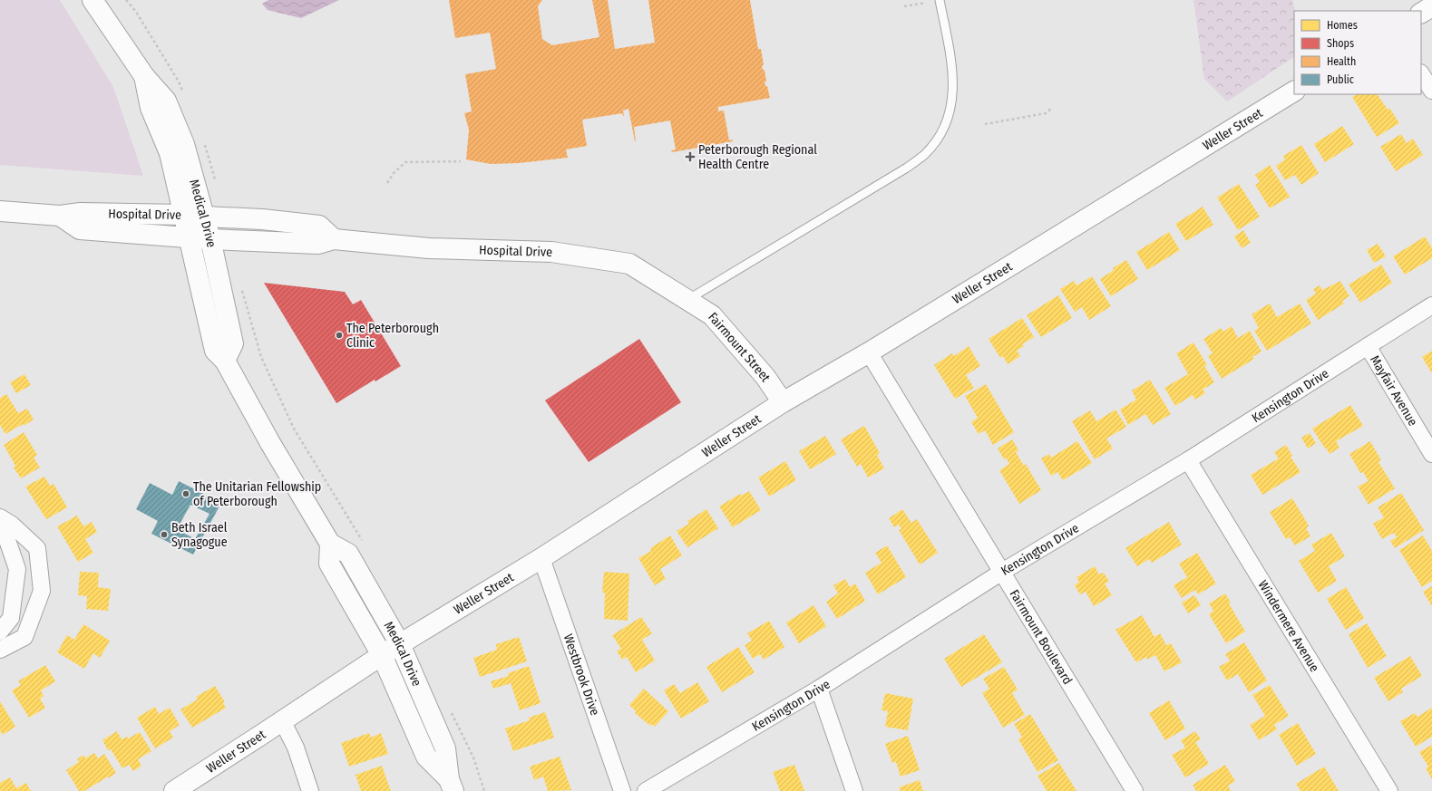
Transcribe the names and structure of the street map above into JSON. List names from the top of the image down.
{
  "streets": {
    "street": [
      "Weller Street",
      "Hospital Drive",
      "Medical Drive",
      "Fairmount Street",
      "Mayfair Avenue",
      "Kensington Drive",
      "Windermere Avenue",
      "Fairmount Boulevard",
      "Westbrook Drive"
    ]
  },
  "crossings": [
    ["Weller Street", "Medical Drive"],
    ["Weller Street", "Fairmount Street"],
    ["Weller Street", "Fairmount Boulevard"],
    ["Weller Street", "Westbrook Drive"],
    ["Hospital Drive", "Medical Drive"],
    ["Hospital Drive", "Fairmount Street"],
    ["Mayfair Avenue", "Kensington Drive"],
    ["Kensington Drive", "Windermere Avenue"],
    ["Kensington Drive", "Fairmount Boulevard"]
  ],
  "places": {
    "health": ["Peterborough Regional Health Centre"],
    "other": ["The Peterborough Clinic", "The Unitarian Fellowship of Peterborough", "Beth Israel Synagogue"]
  },
  "legend": [
    "Homes",
    "Shops",
    "Health",
    "Public"
  ]
}
